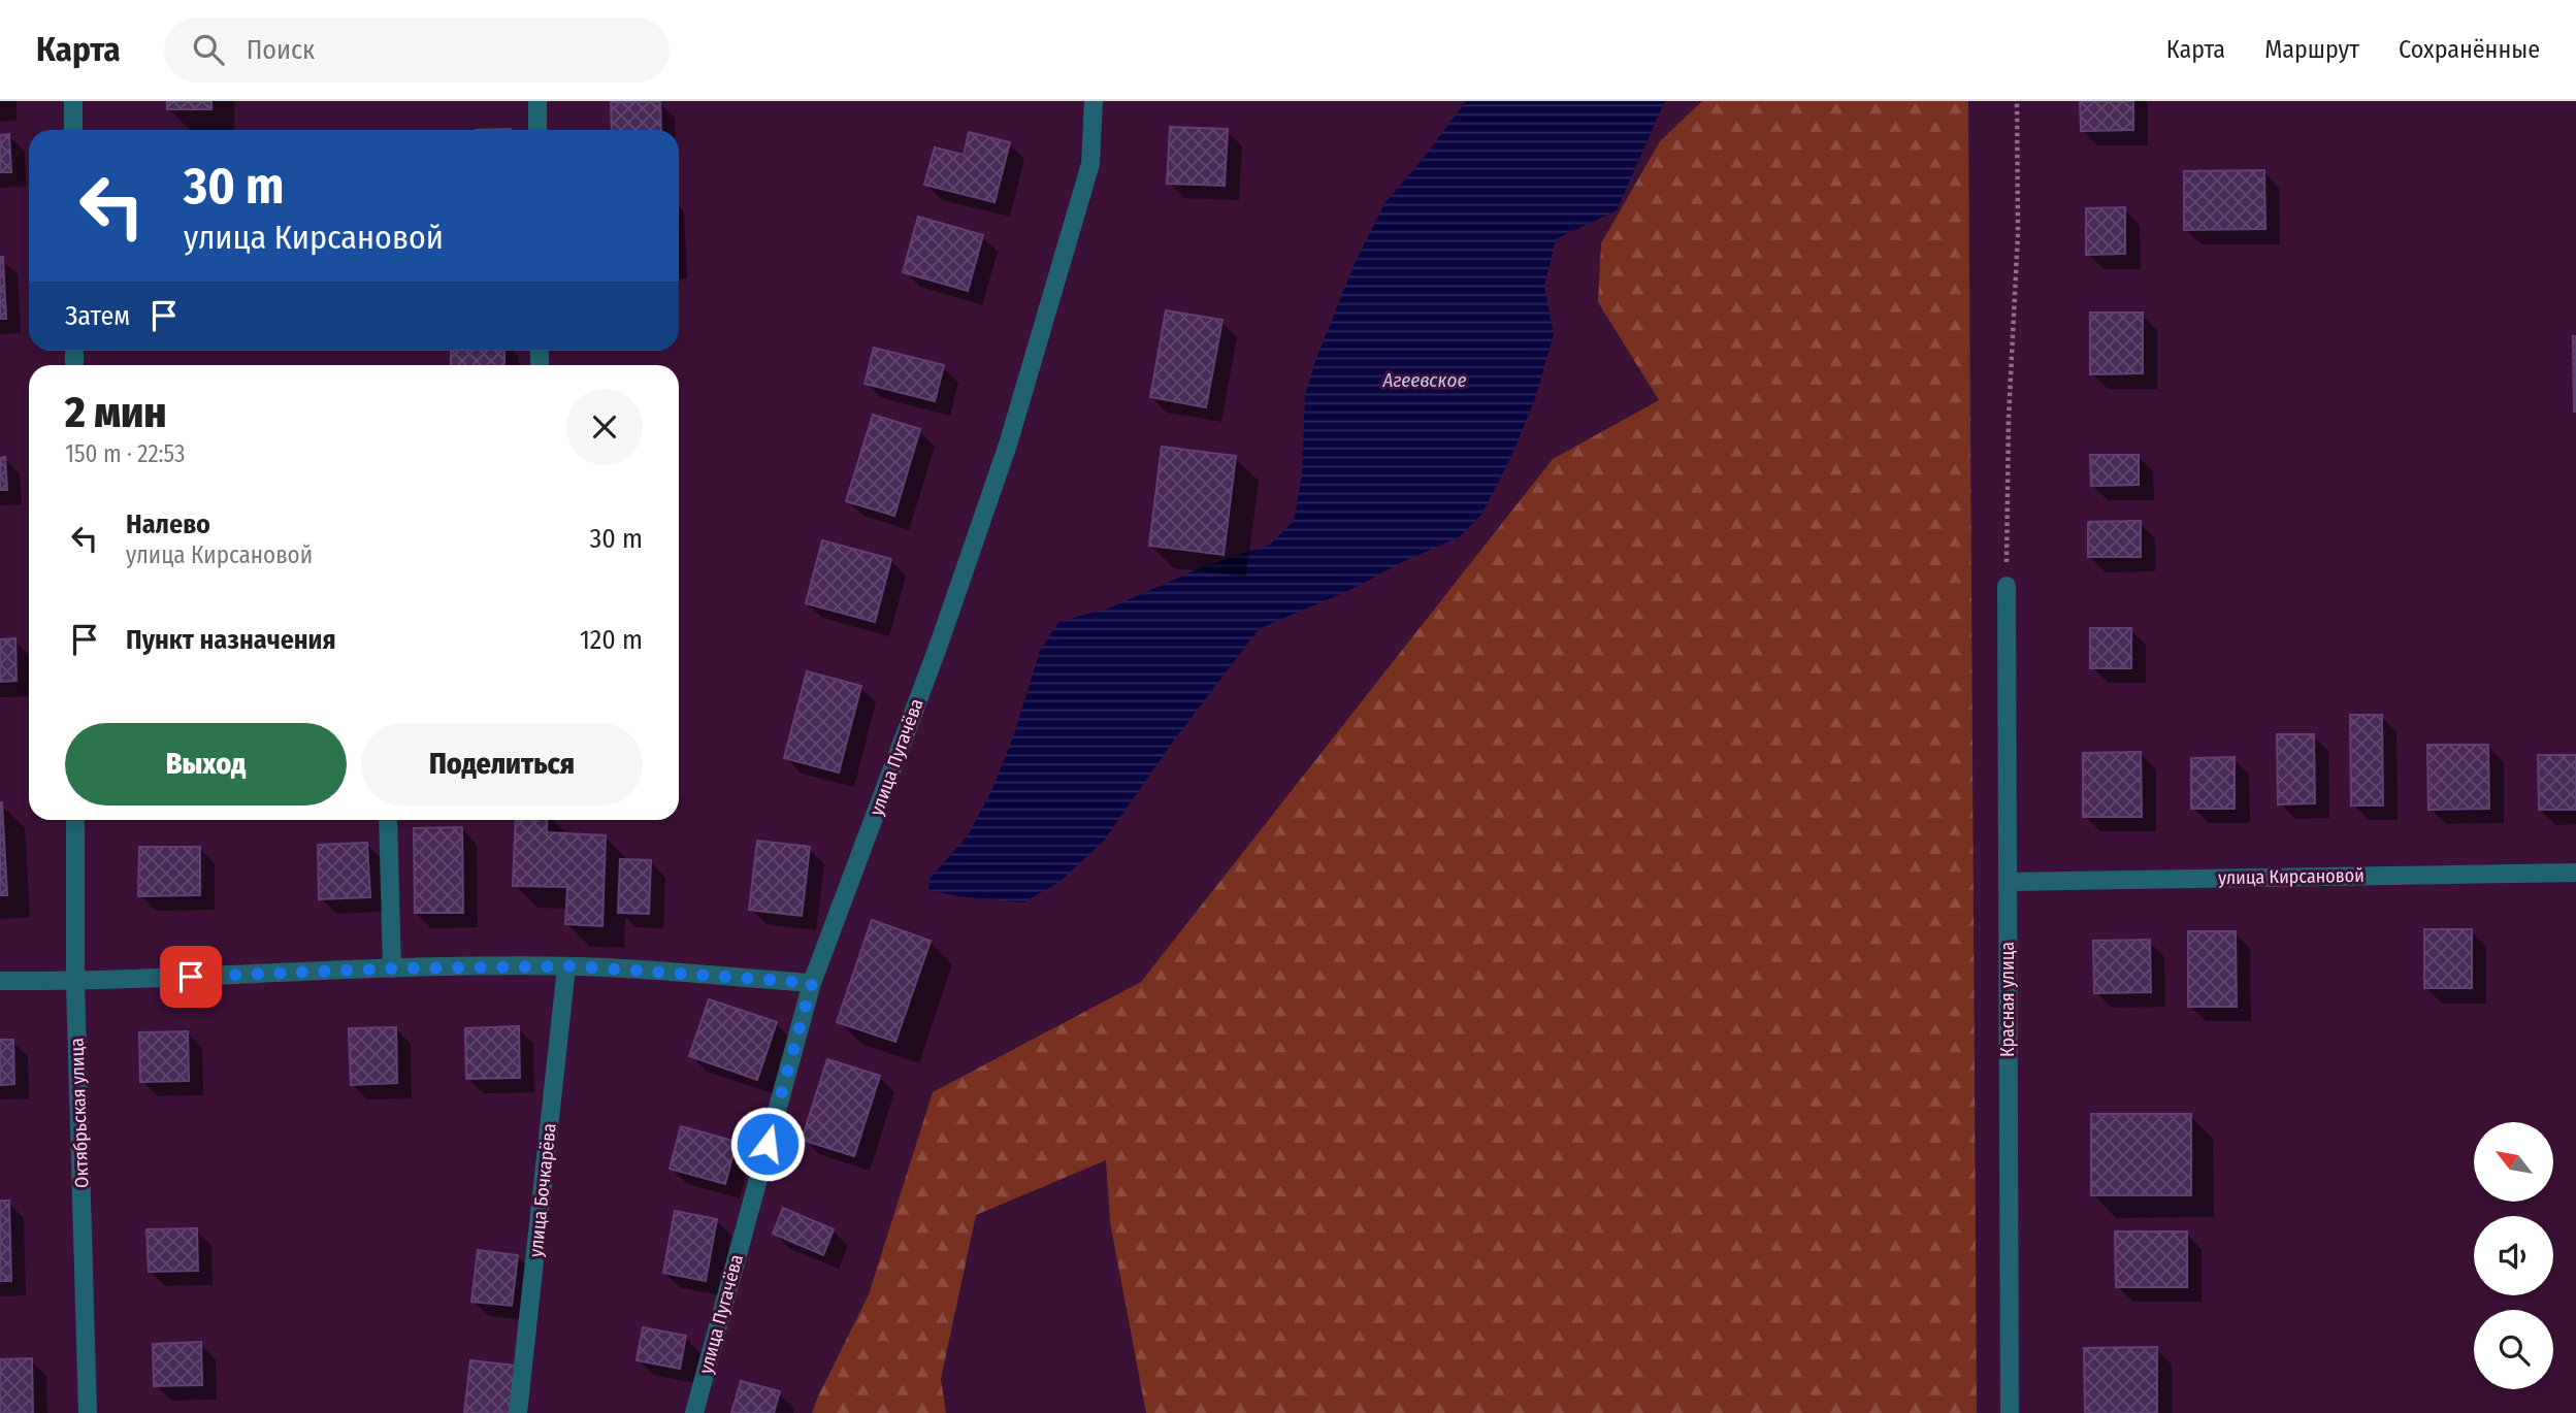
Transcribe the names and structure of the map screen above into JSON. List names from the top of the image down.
{
  "streets": {
    "street": [
      "улица Пугачёва",
      "улица Кирсановой",
      "Красная улица",
      "Октябрьская улица",
      "улица Бочкарёва"
    ]
  },
  "crossings": [
    ["улица Кирсановой", "Красная улица"]
  ],
  "water": ["Агеевское"],
  "north": "top left",
  "page": {
    "header": "Карта",
    "search": "Поиск",
    "nav": ["Карта", "Маршрут", "Сохранённые"],
    "turn": ["30 m", "улица Кирсановой"],
    "then": "Затем",
    "heading": ["2 мин", "150 m · 22:53"],
    "list": [
      {
        "name": "Налево",
        "note": "улица Кирсановой",
        "value": "30 m"
      },
      {
        "name": "Пункт назначения",
        "value": "120 m"
      }
    ],
    "buttons": ["Выход", "Поделиться"]
  }
}
